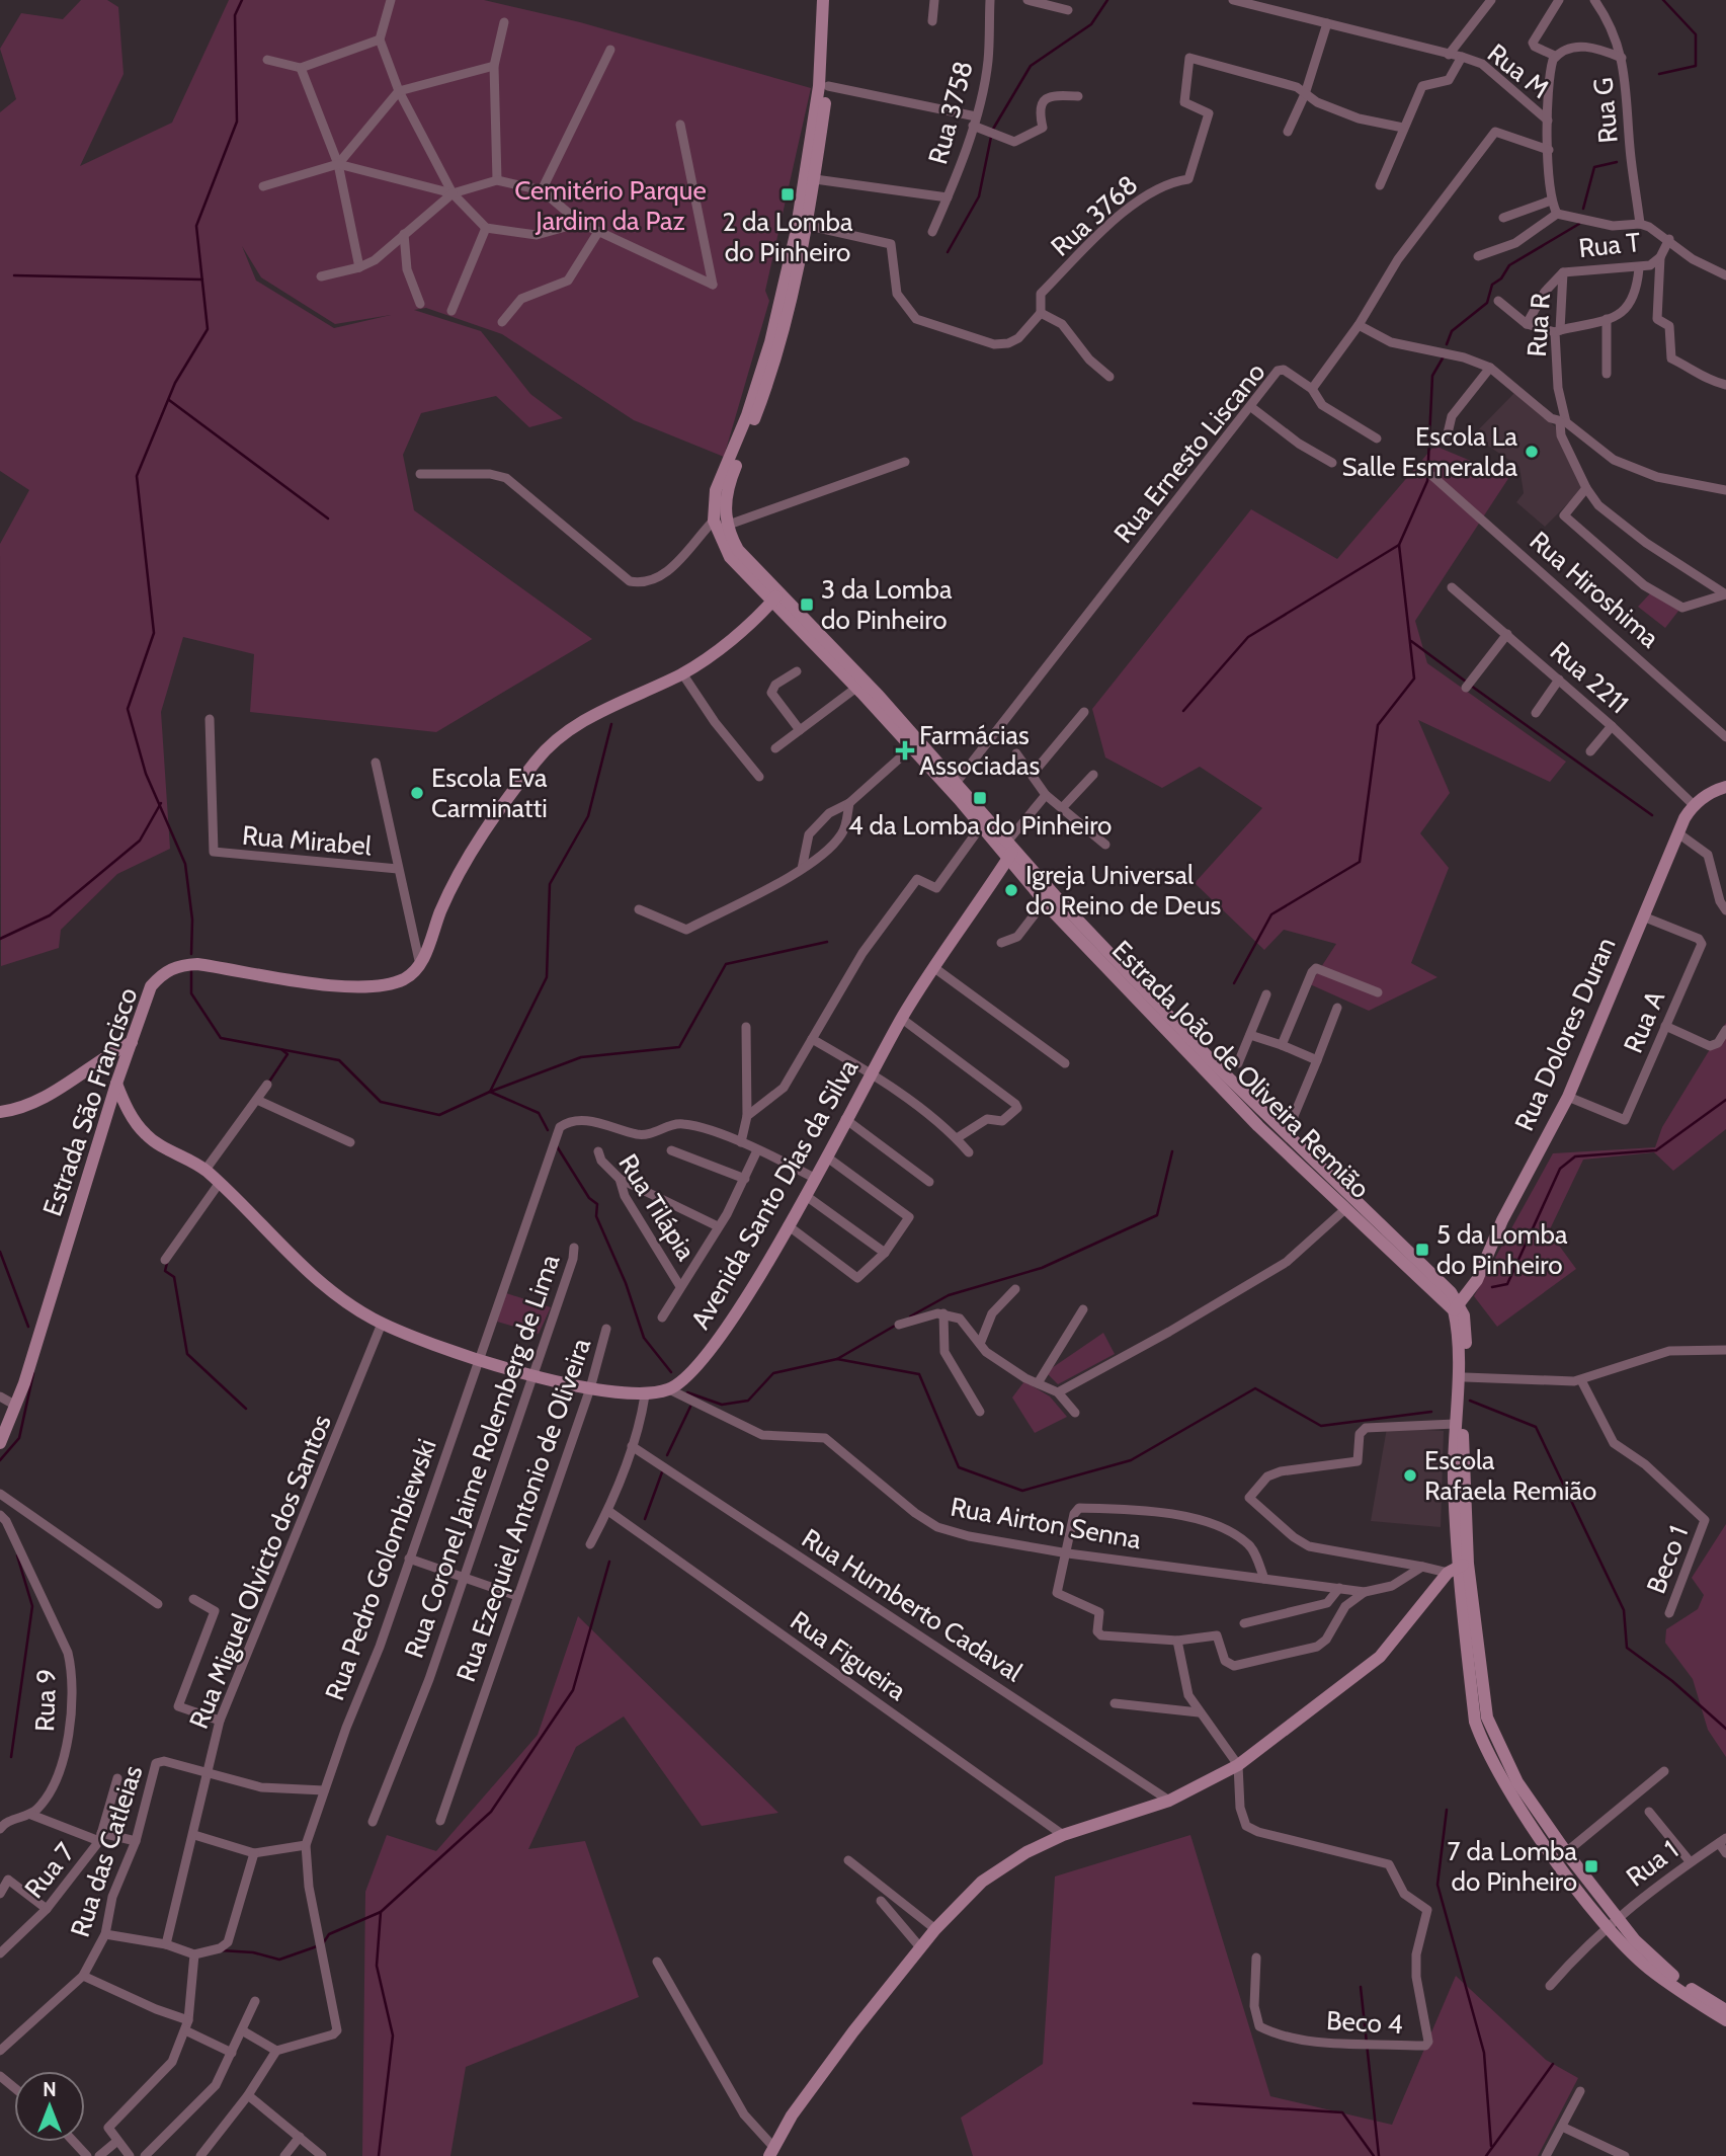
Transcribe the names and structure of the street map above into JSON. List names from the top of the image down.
{
  "streets": {
    "main road": [
      "Rua Dolores Duran",
      "Estrada João de Oliveira Remião",
      "Estrada São Francisco",
      "Avenida Santo Dias da Silva"
    ],
    "street": [
      "Rua M",
      "Rua G",
      "Rua 3758",
      "Rua 3768",
      "Rua T",
      "Rua R",
      "Rua Ernesto Liscano",
      "Rua Hiroshima",
      "Rua 2211",
      "Rua Mirabel",
      "Rua A",
      "Rua Tilápia",
      "Rua Coronel Jaime Rolemberg de Lima",
      "Rua Ezequiel Antonio de Oliveira",
      "Rua Airton Senna",
      "Beco 1",
      "Rua Pedro Golombiewski",
      "Rua Miguel Olvicto dos Santos",
      "Rua Humberto Cadaval",
      "Rua Figueira",
      "Rua 9",
      "Rua das Catleias",
      "Rua 1",
      "Rua 7",
      "Beco 4"
    ]
  },
  "crossings": [
    ["Rua T", "Rua R"],
    ["Rua Ernesto Liscano", "Estrada João de Oliveira Remião"],
    ["Rua 2211", "Rua Dolores Duran"],
    ["Rua A", "Rua Dolores Duran"],
    ["Rua Dolores Duran", "Estrada João de Oliveira Remião"],
    ["Estrada João de Oliveira Remião", "Avenida Santo Dias da Silva"],
    ["Estrada São Francisco", "Avenida Santo Dias da Silva"],
    ["Avenida Santo Dias da Silva", "Rua Coronel Jaime Rolemberg de Lima"],
    ["Avenida Santo Dias da Silva", "Rua Ezequiel Antonio de Oliveira"],
    ["Avenida Santo Dias da Silva", "Rua Airton Senna"],
    ["Avenida Santo Dias da Silva", "Rua Pedro Golombiewski"],
    ["Avenida Santo Dias da Silva", "Rua Miguel Olvicto dos Santos"],
    ["Rua Miguel Olvicto dos Santos", "Rua das Catleias"]
  ],
  "parks": ["Cemitério Parque Jardim da Paz"],
  "places": {
    "transit": [
      "2 da Lomba do Pinheiro",
      "3 da Lomba do Pinheiro",
      "4 da Lomba do Pinheiro",
      "5 da Lomba do Pinheiro",
      "7 da Lomba do Pinheiro"
    ],
    "other": [
      "Escola La Salle Esmeralda",
      "Escola Eva Carminatti",
      "Igreja Universal do Reino de Deus",
      "Escola Rafaela Remião"
    ],
    "health": ["Farmácias Associadas"]
  },
  "north": "top"
}
